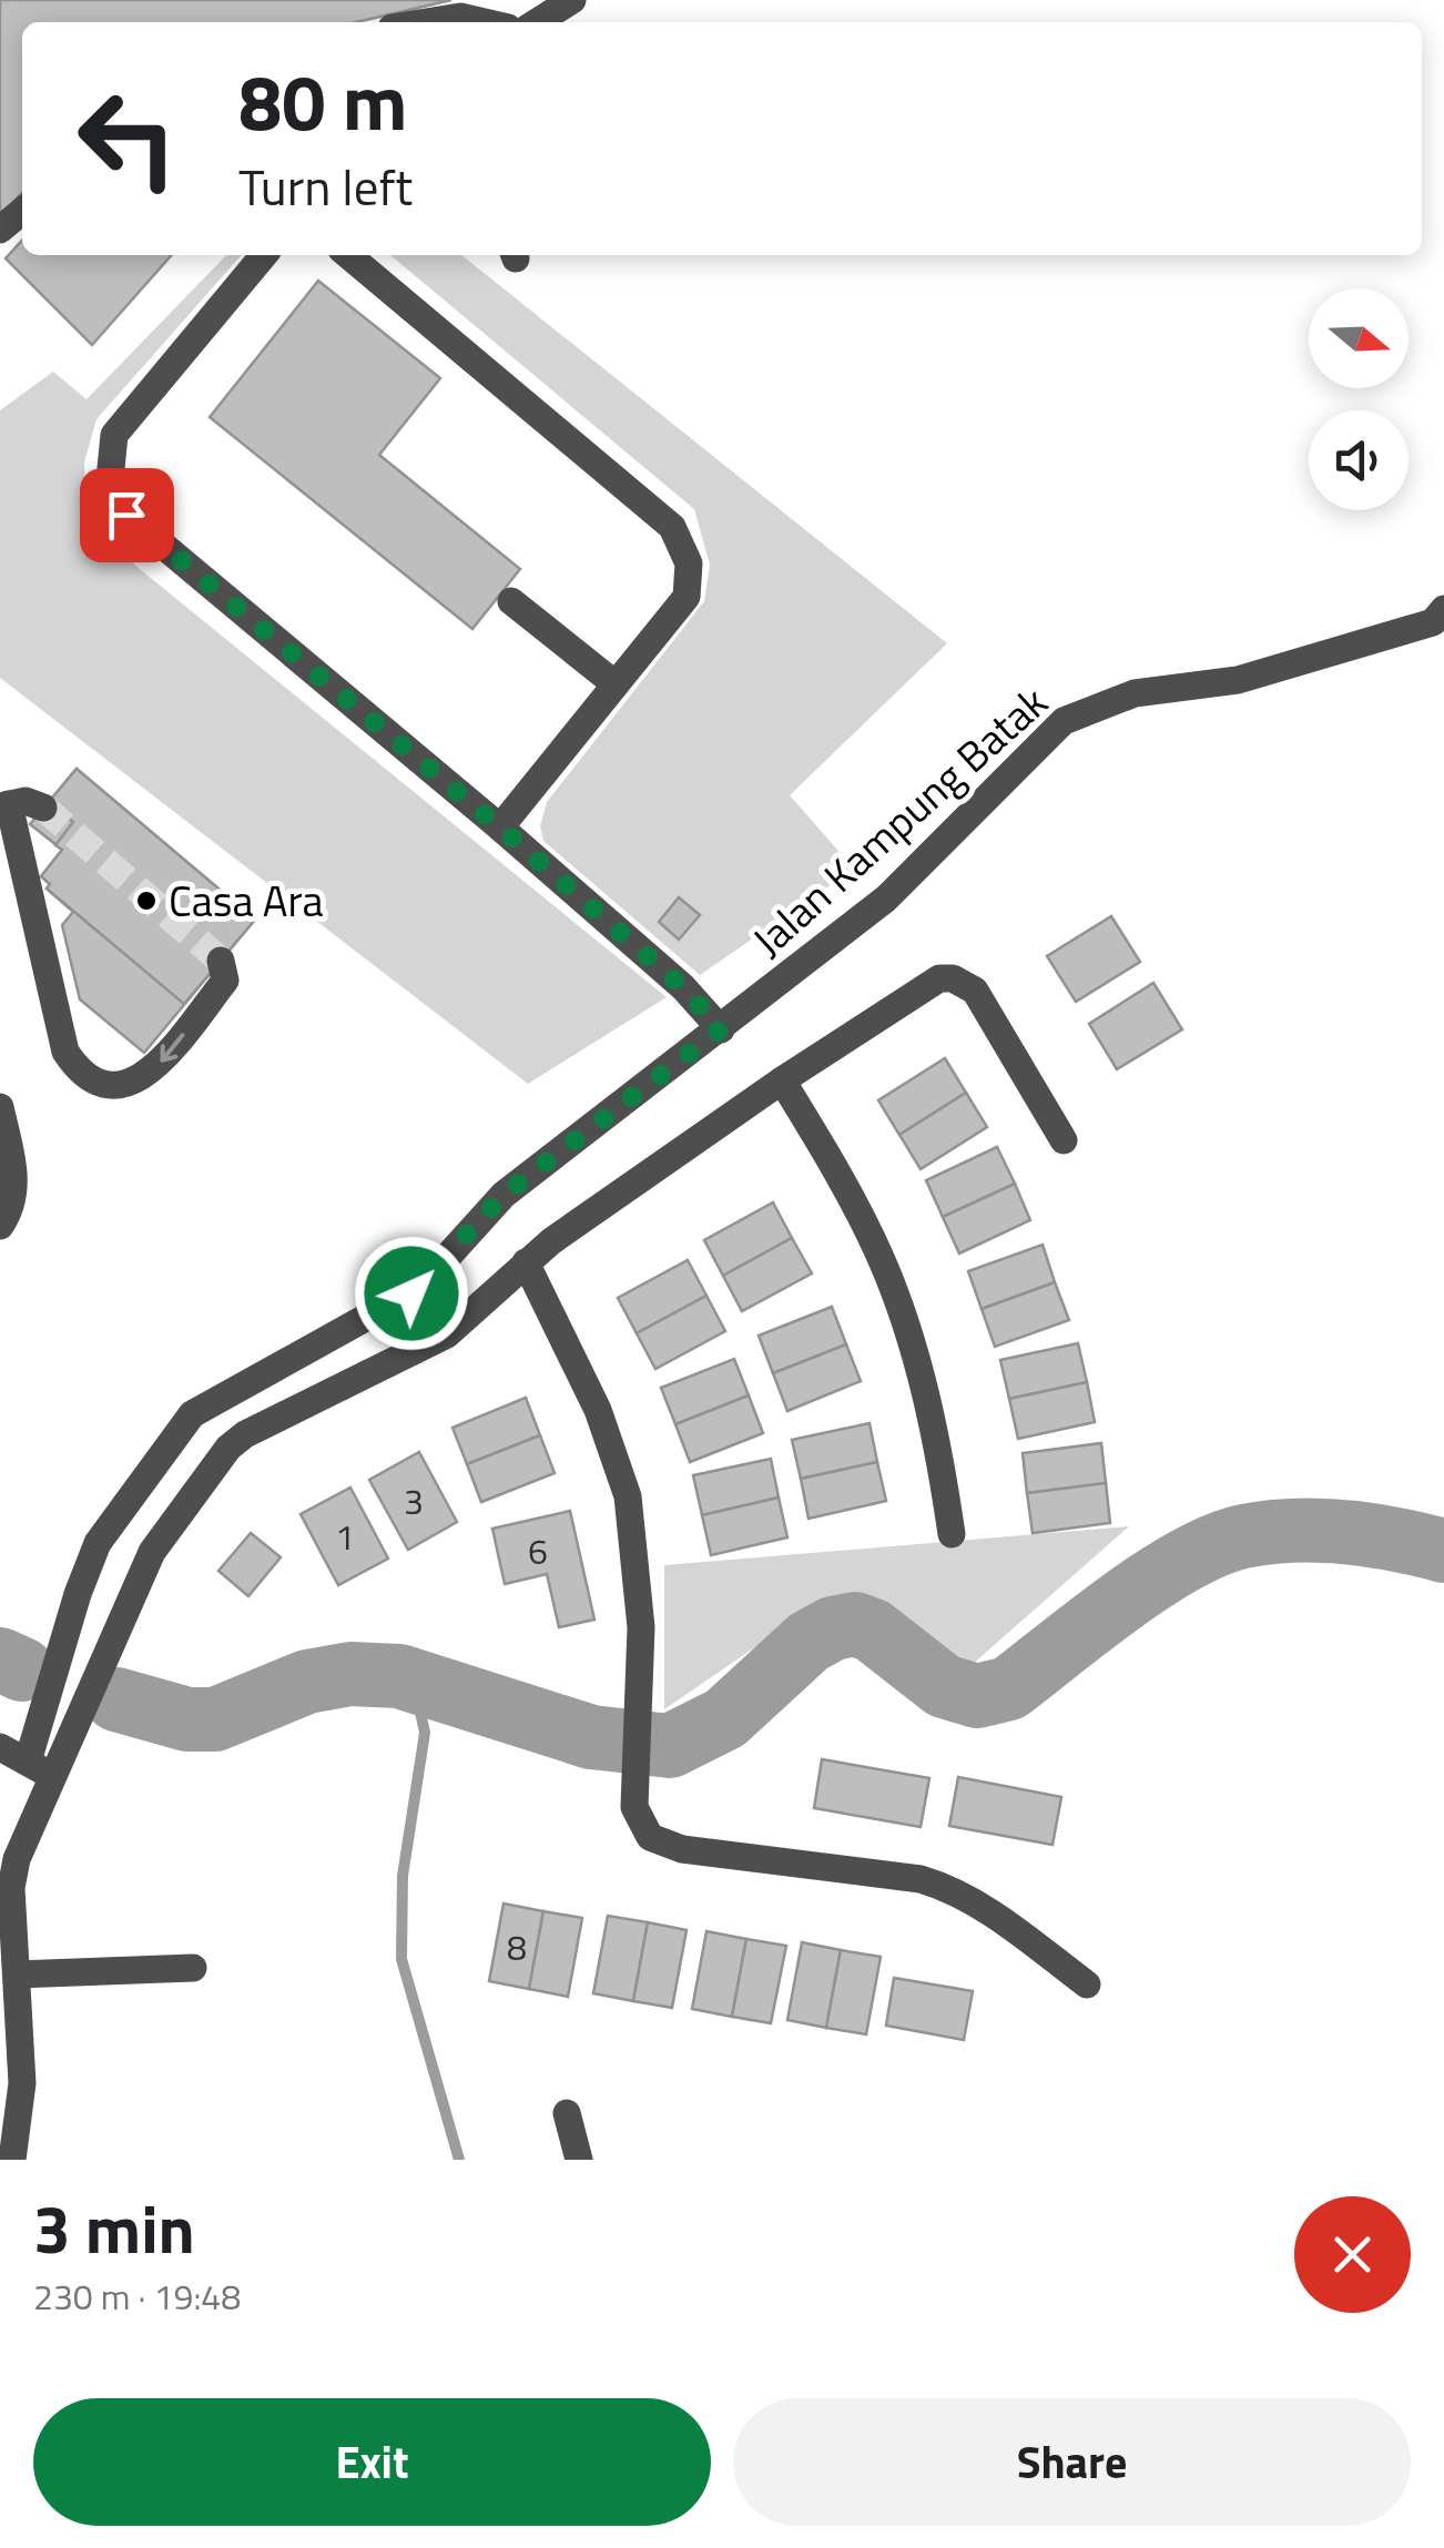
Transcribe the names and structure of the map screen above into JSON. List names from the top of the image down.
{
  "streets": {
    "street": ["Jalan Kampung Batak"]
  },
  "places": ["Casa Ara"],
  "house_numbers": [
    "3",
    "1",
    "6",
    "8"
  ],
  "north": "right",
  "page": {
    "turn": ["80 m", "Turn left"],
    "heading": ["3 min", "230 m · 19:48"],
    "buttons": ["Exit", "Share"]
  }
}
